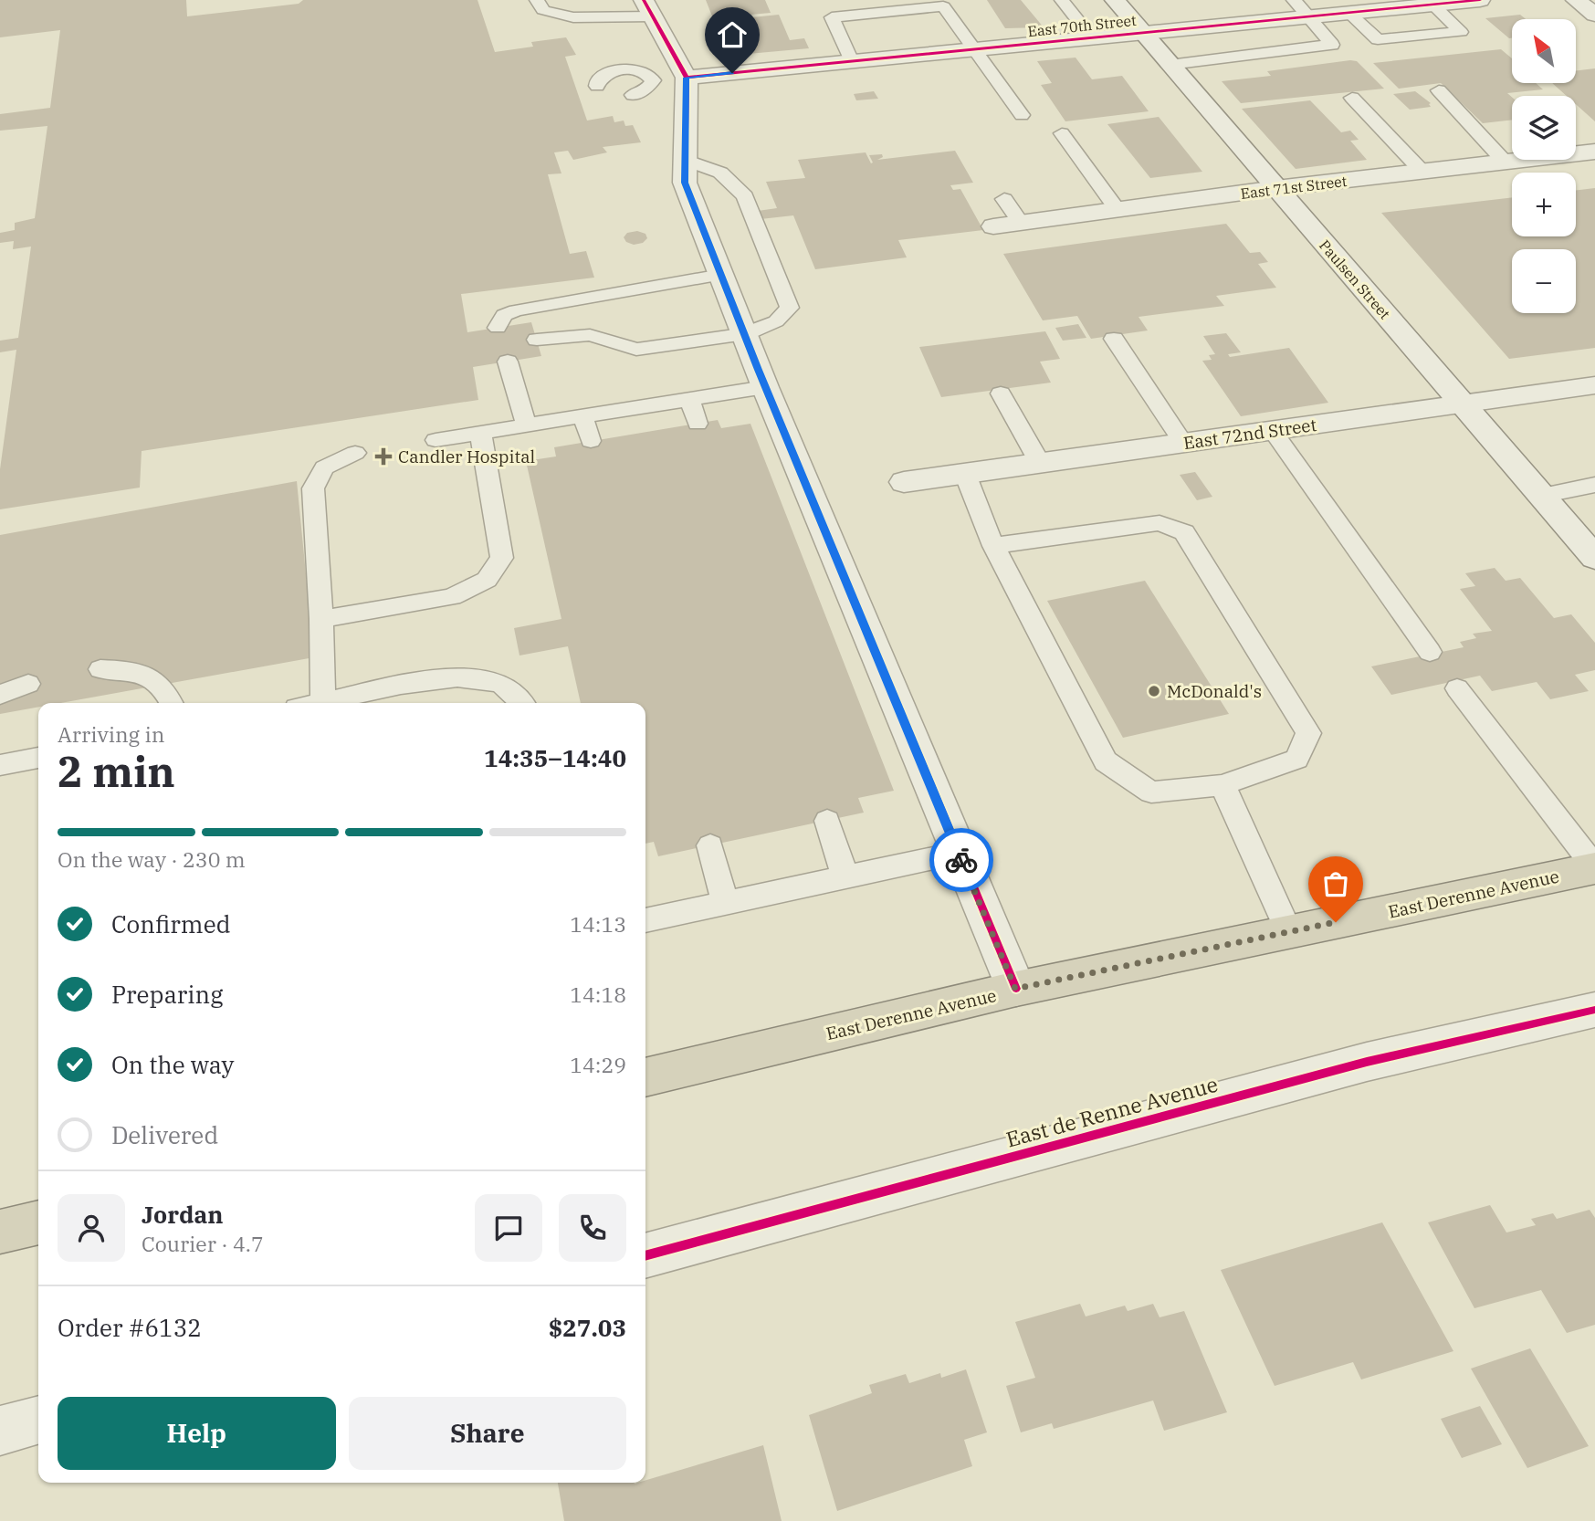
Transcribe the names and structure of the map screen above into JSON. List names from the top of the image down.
{
  "streets": {
    "highway": ["East Derenne Avenue"],
    "street": [
      "East 70th Street",
      "East 71st Street",
      "Paulsen Street",
      "East 72nd Street",
      "East de Renne Avenue"
    ]
  },
  "crossings": [
    ["East 70th Street", "Paulsen Street"],
    ["East 71st Street", "Paulsen Street"],
    ["Paulsen Street", "East 72nd Street"]
  ],
  "places": {
    "health": ["Candler Hospital"],
    "other": ["McDonald's"]
  },
  "north": "top left",
  "page": {
    "map_buttons": ["+", "−"],
    "heading": ["2 min", "Arriving in", "14:35–14:40"],
    "panel": [
      "Jordan",
      "Courier · 4.7",
      "Order #6132",
      "$27.03"
    ],
    "bar": "On the way · 230 m",
    "list": [
      ["Confirmed", "14:13"],
      ["Preparing", "14:18"],
      ["On the way", "14:29"],
      "Delivered"
    ],
    "buttons": ["Help", "Share"]
  }
}
